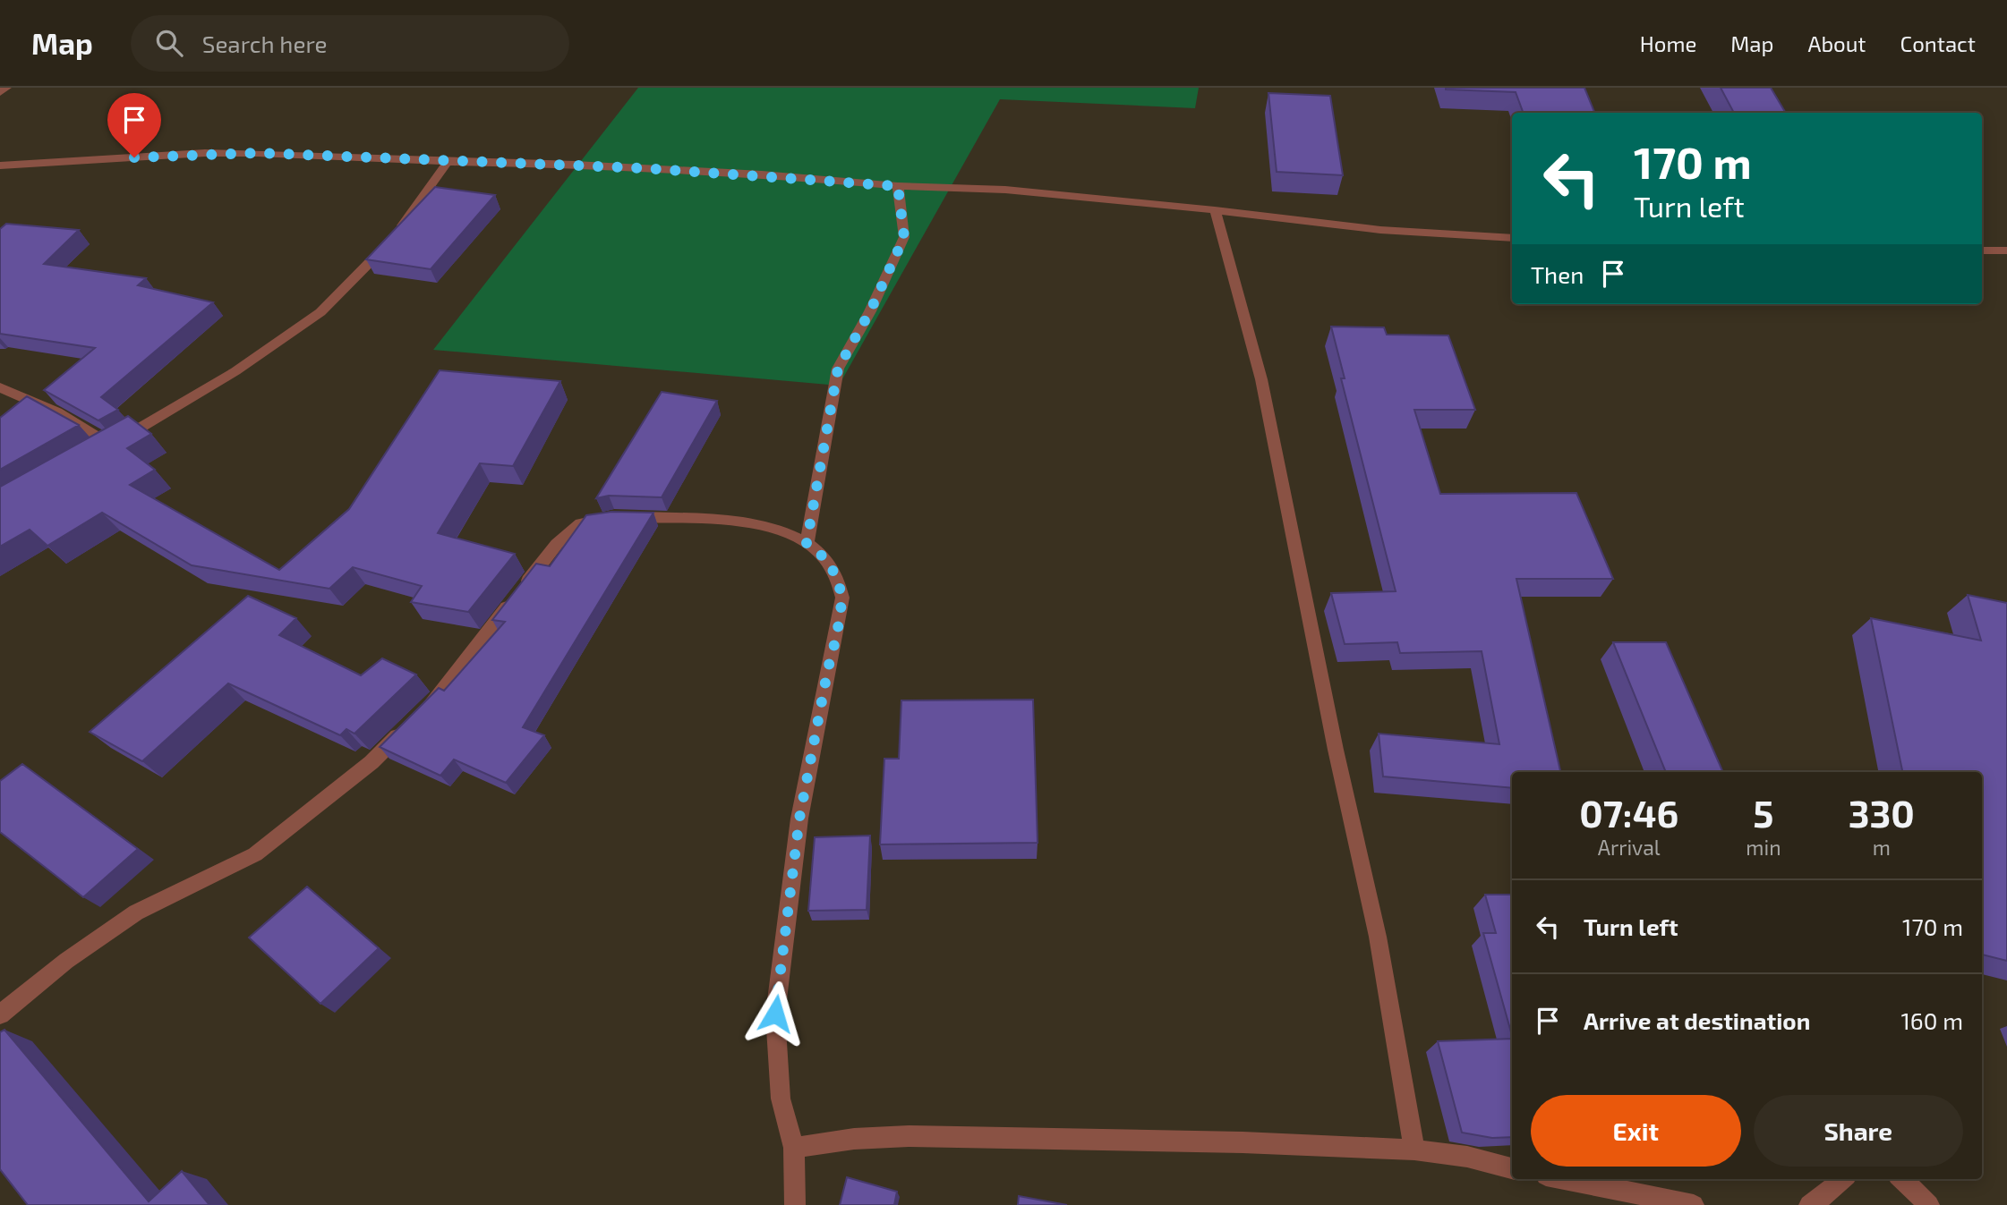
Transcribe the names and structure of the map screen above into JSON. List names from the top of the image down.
{
  "page": {
    "header": "Map",
    "search": "Search here",
    "nav": [
      "Home",
      "Map",
      "About",
      "Contact"
    ],
    "turn": ["170 m", "Turn left"],
    "then": "Then",
    "eta": [
      "07:46",
      "Arrival",
      "5",
      "min",
      "330",
      "m"
    ],
    "list": [
      {
        "name": "Turn left",
        "value": "170 m"
      },
      {
        "name": "Arrive at destination",
        "value": "160 m"
      }
    ],
    "buttons": ["Exit", "Share"]
  }
}
